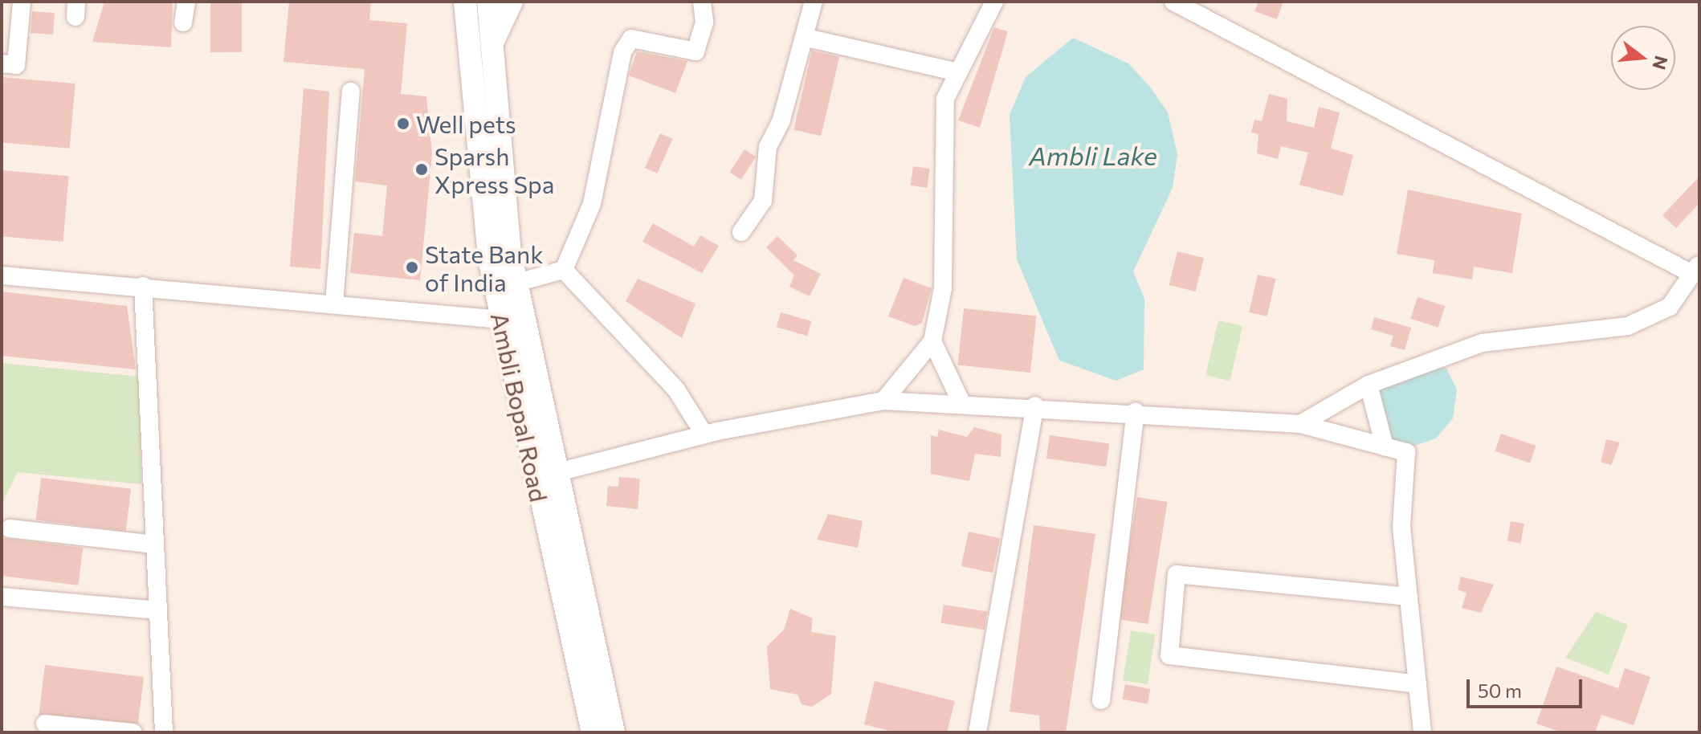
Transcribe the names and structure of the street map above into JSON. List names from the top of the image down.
{
  "streets": {
    "street": ["Ambli Bopal Road"]
  },
  "water": ["Ambli Lake"],
  "places": ["Well pets", "Sparsh Xpress Spa", "State Bank of India"],
  "scale_bar": "50 m",
  "north": "right"
}
